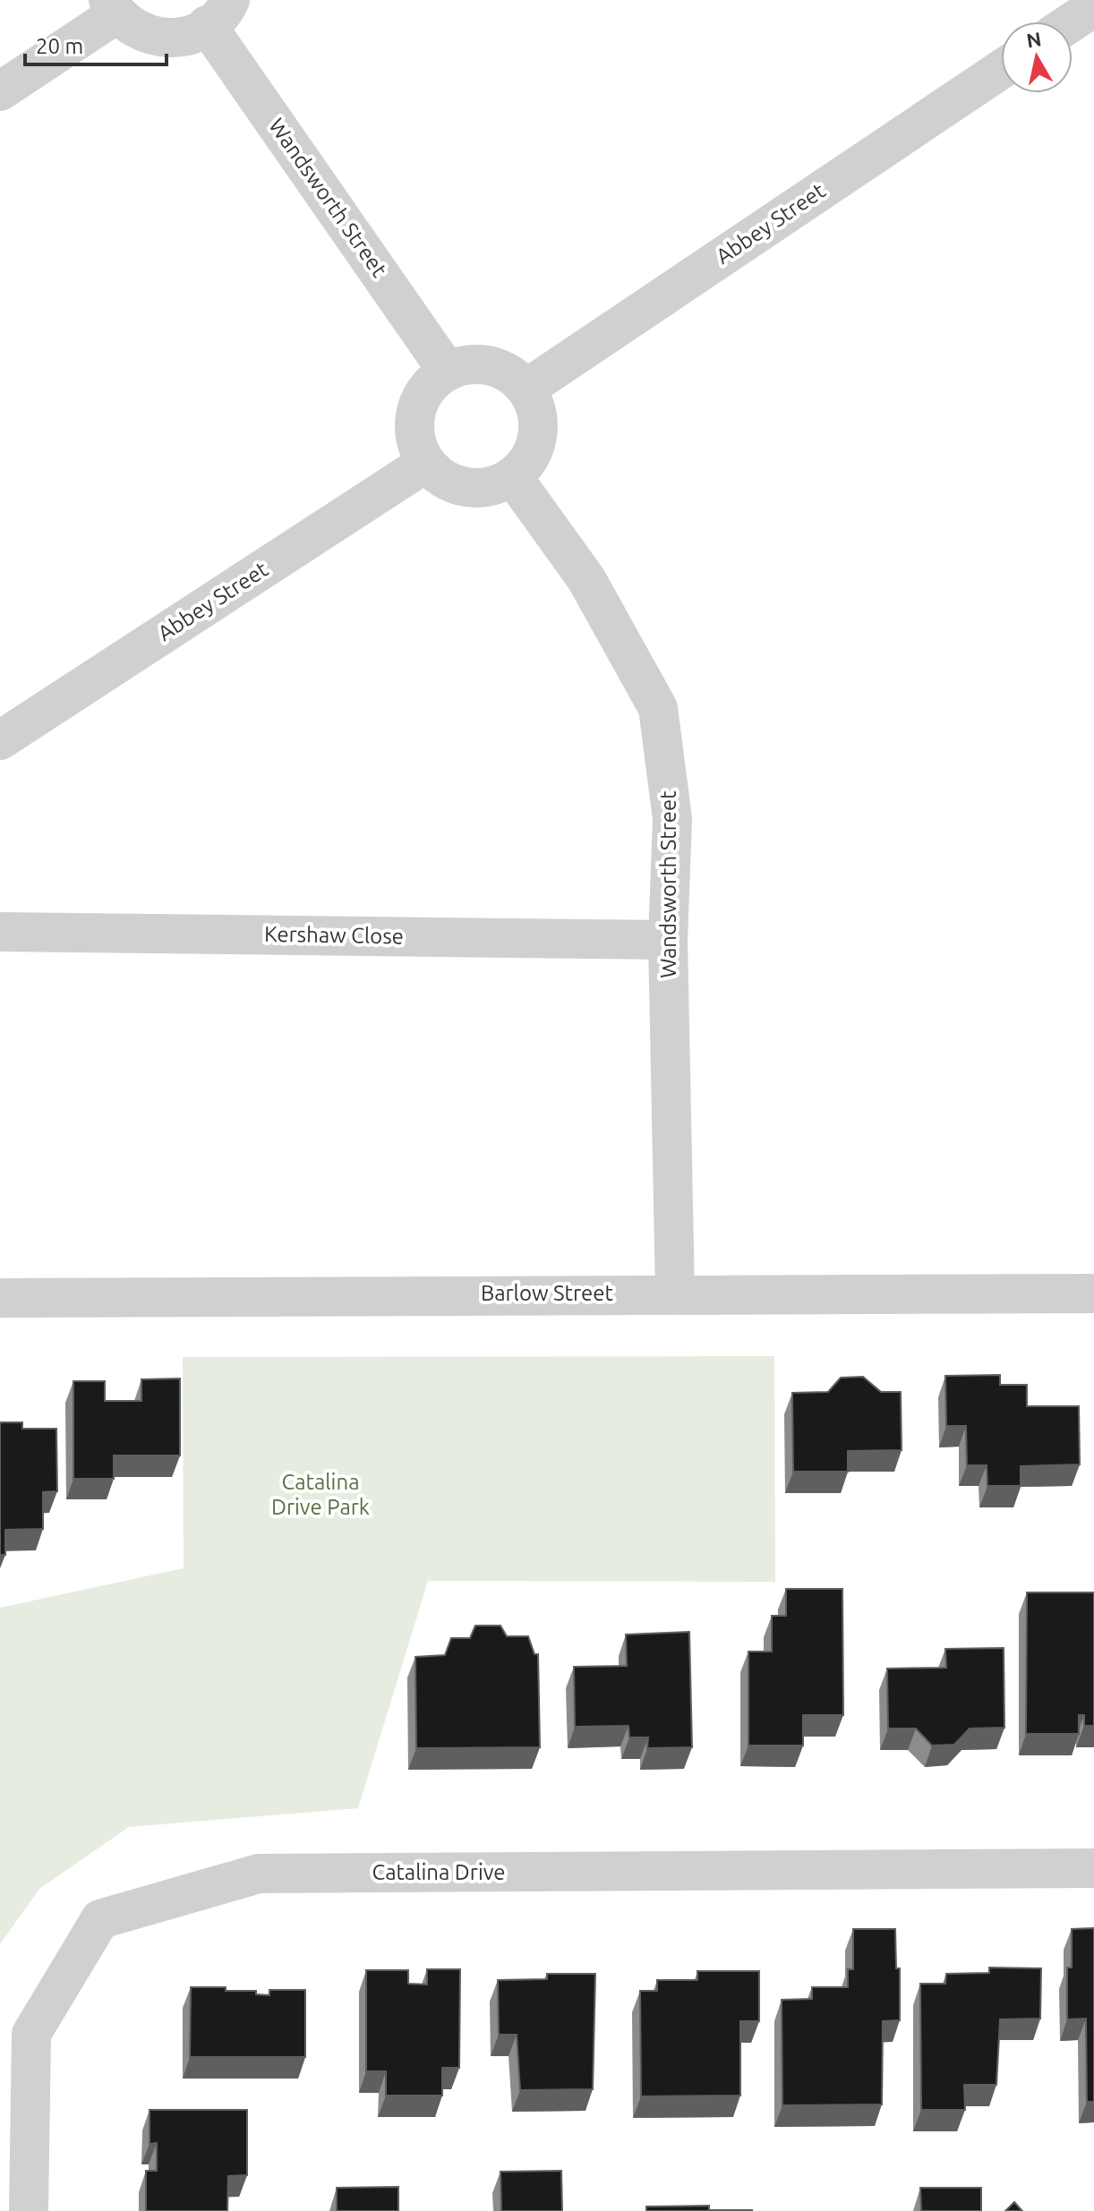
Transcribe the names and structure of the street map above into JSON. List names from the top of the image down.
{
  "streets": {
    "street": [
      "Wandsworth Street",
      "Abbey Street",
      "Kershaw Close",
      "Barlow Street",
      "Catalina Drive"
    ]
  },
  "crossings": [
    ["Wandsworth Street", "Abbey Street"],
    ["Wandsworth Street", "Kershaw Close"],
    ["Wandsworth Street", "Barlow Street"]
  ],
  "parks": ["Catalina Drive Park"],
  "scale_bar": "20 m",
  "north": "top"
}
